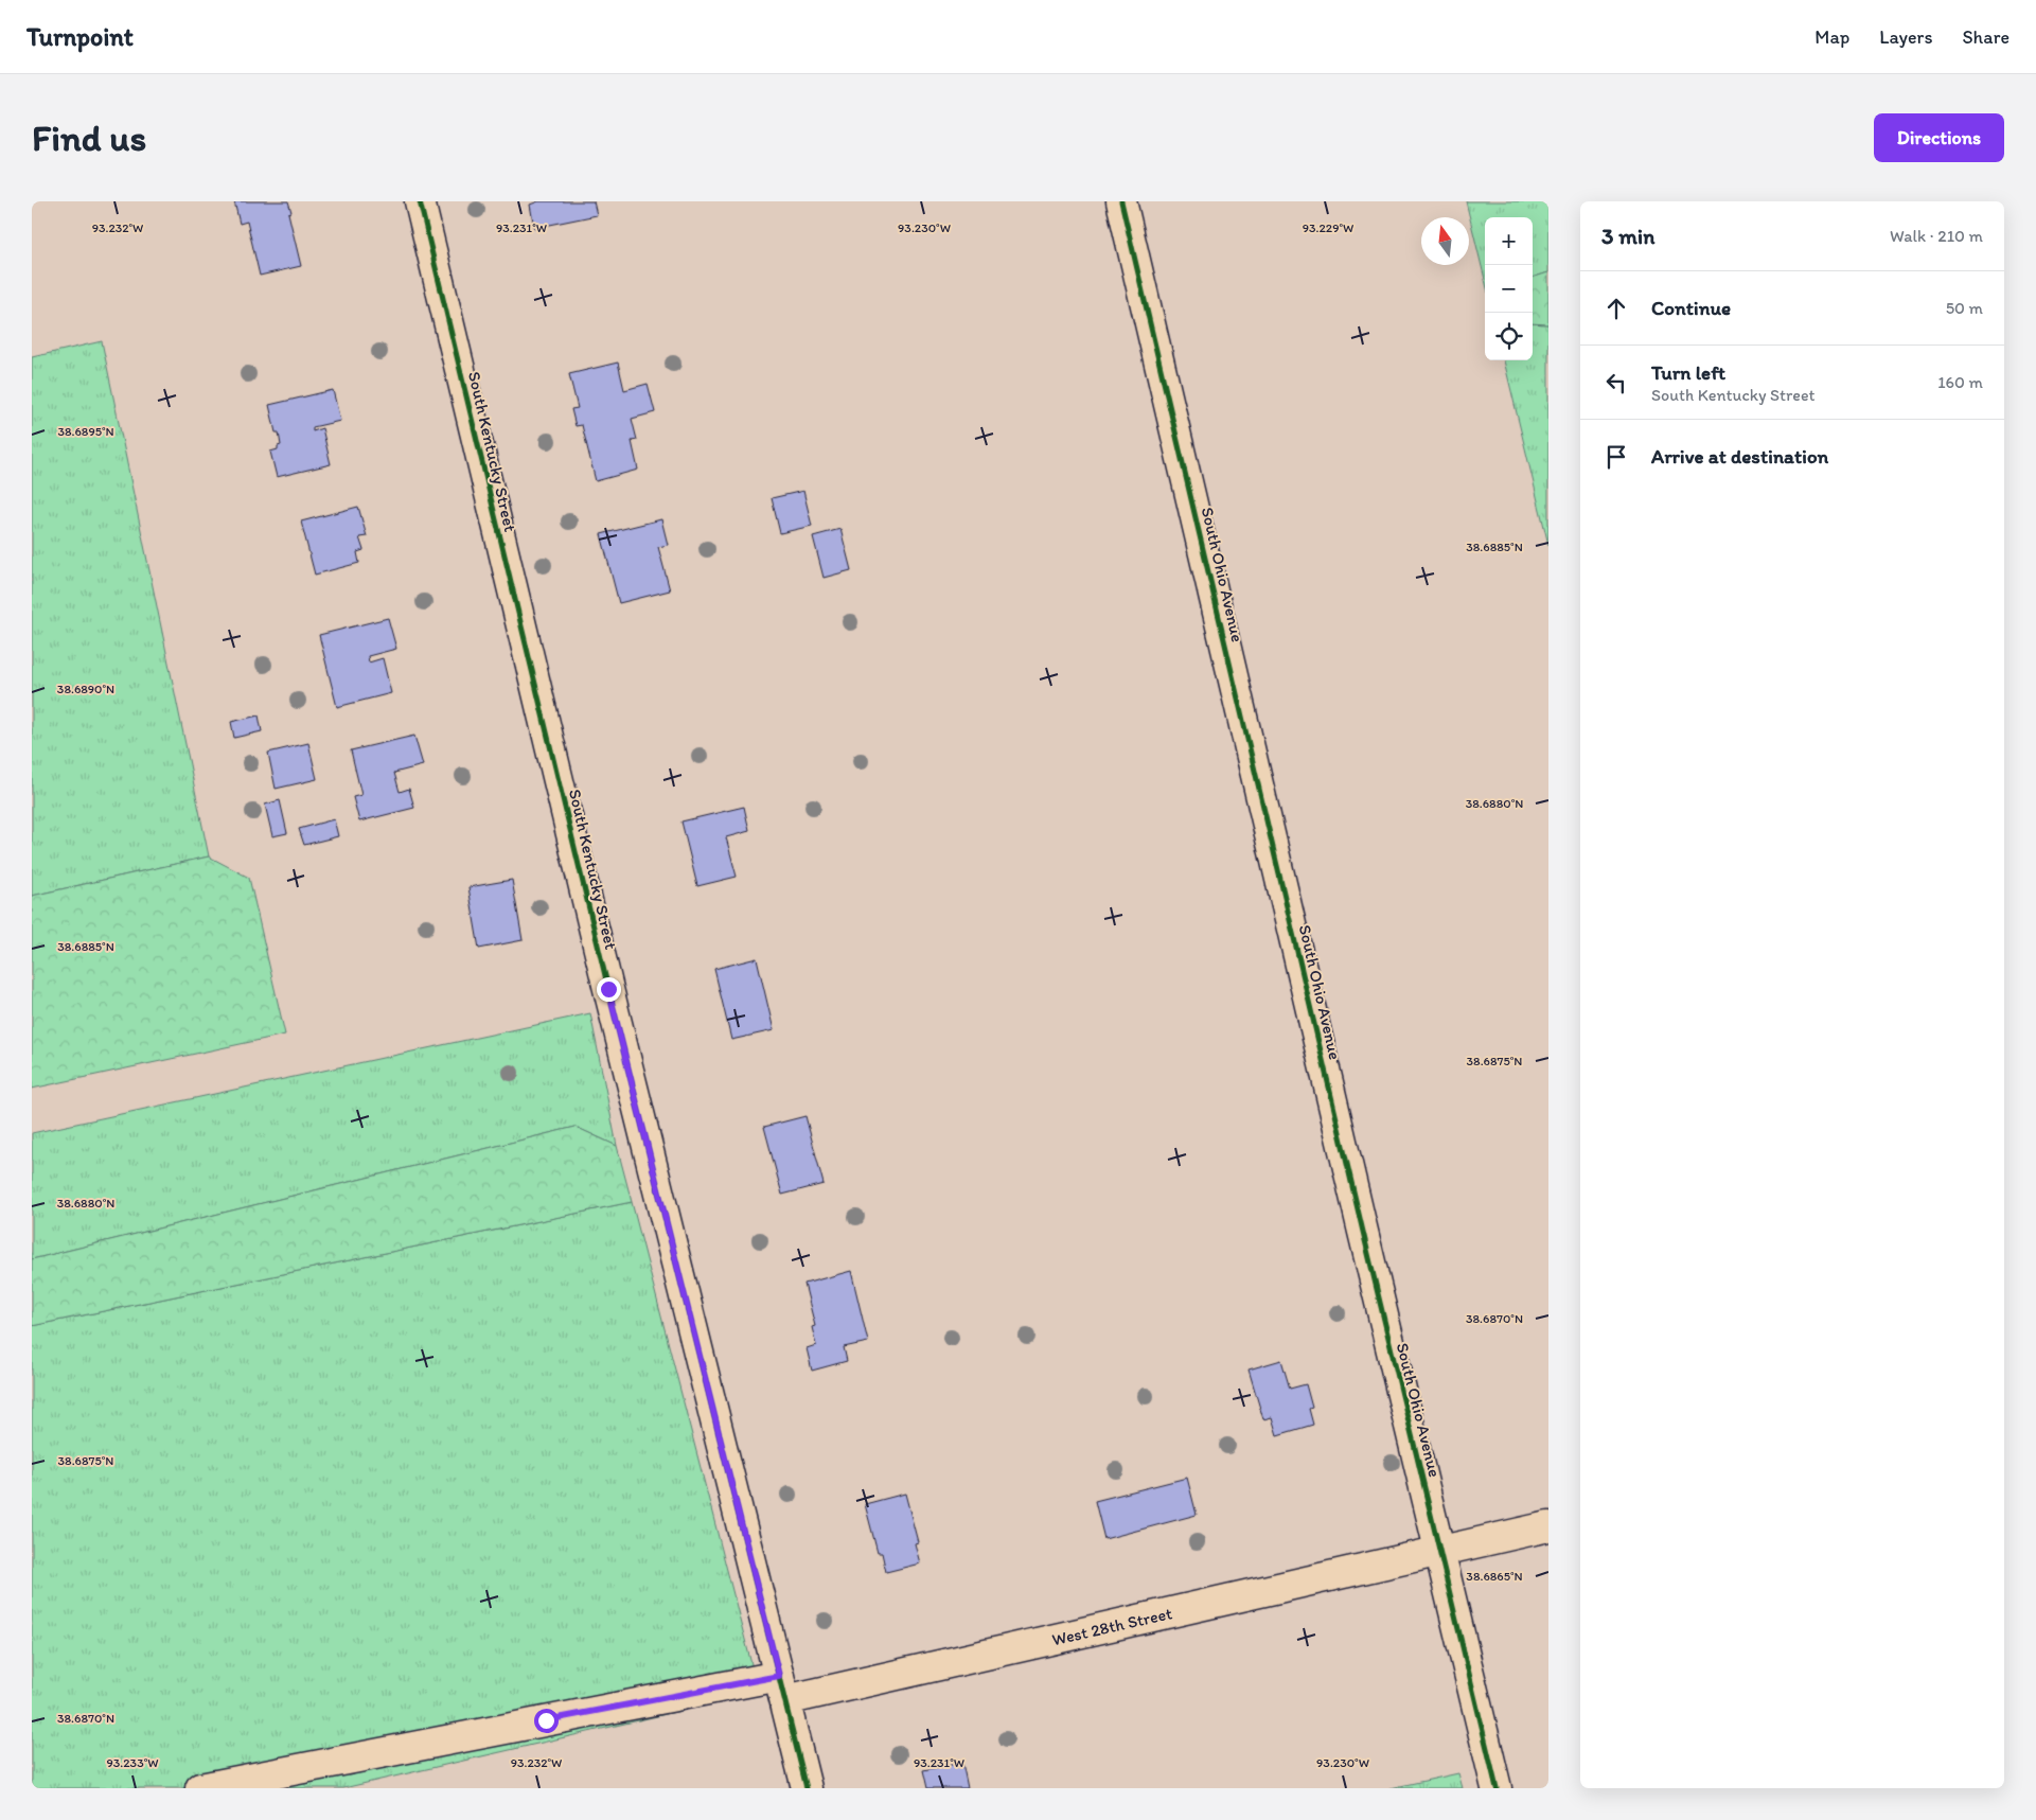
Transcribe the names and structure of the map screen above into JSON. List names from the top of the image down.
{
  "streets": {
    "street": ["South Kentucky Street", "South Ohio Avenue", "West 28th Street"]
  },
  "crossings": [
    ["South Kentucky Street", "West 28th Street"],
    ["South Ohio Avenue", "West 28th Street"]
  ],
  "north": "top",
  "page": {
    "header": "Turnpoint",
    "nav": ["Map", "Layers", "Share"],
    "buttons": "Directions",
    "title": "Find us",
    "heading": ["3 min", "Walk · 210 m"],
    "map_buttons": ["+", "−"],
    "list": [
      ["Continue", "50 m"],
      ["Turn left", "South Kentucky Street", "160 m"],
      "Arrive at destination"
    ]
  },
  "coordinates": [
    "93.232°W",
    "93.231°W",
    "93.230°W",
    "93.229°W",
    "38.6895°N",
    "38.6885°N",
    "38.6890°N",
    "38.6880°N",
    "38.6875°N",
    "38.6870°N",
    "38.6865°N",
    "93.233°W"
  ]
}
